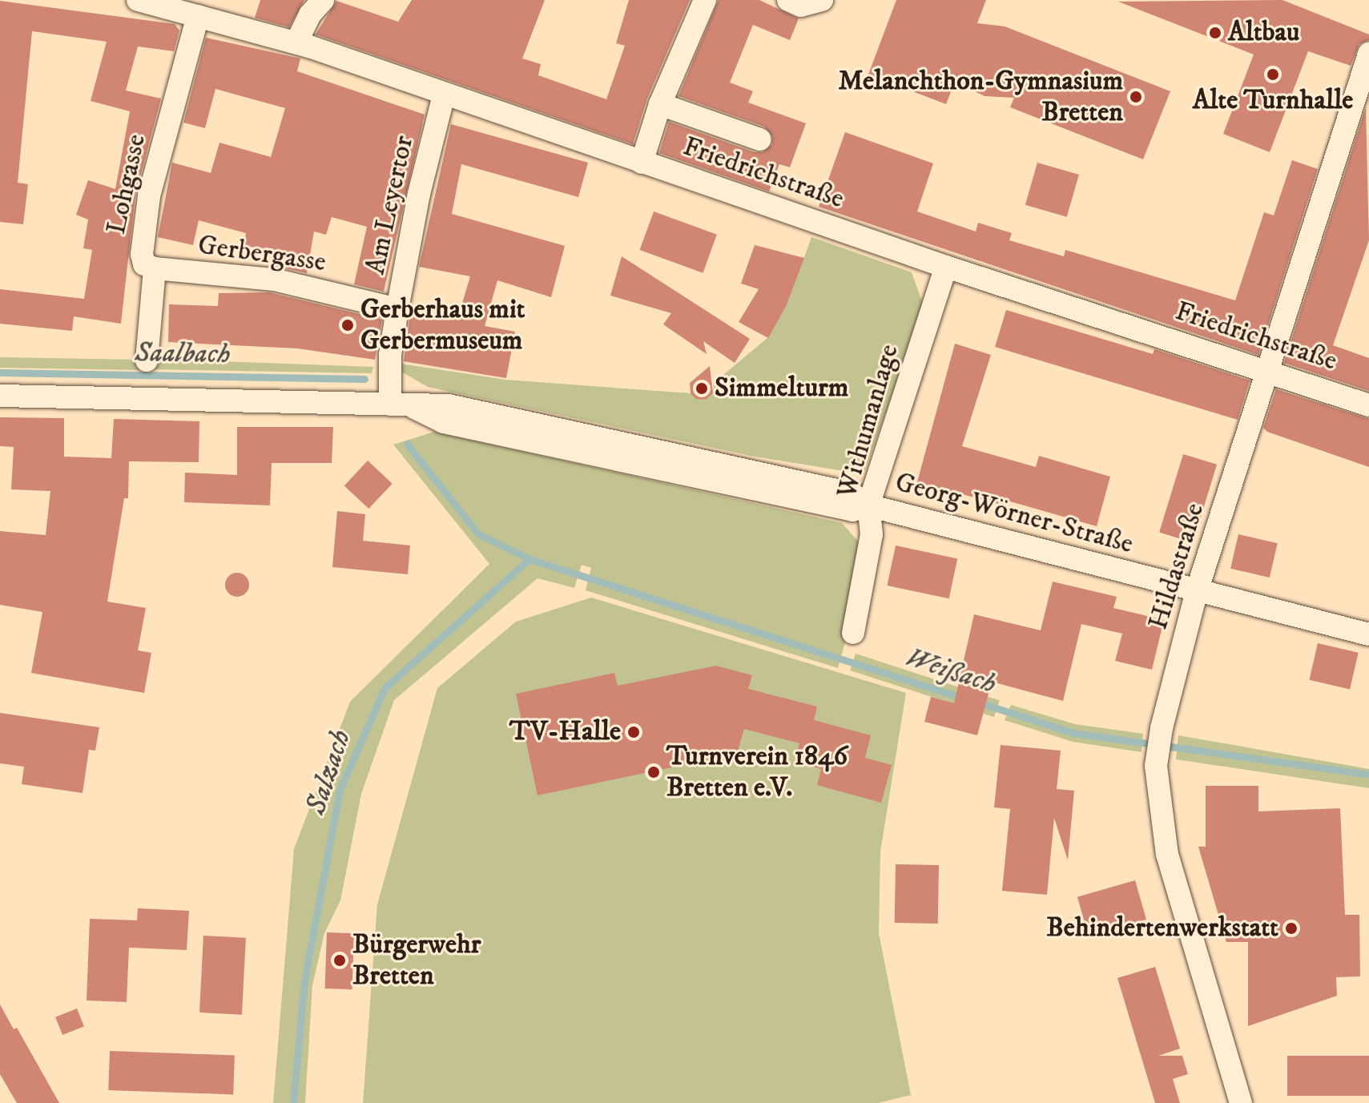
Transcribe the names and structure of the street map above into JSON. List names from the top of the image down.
{
  "streets": {
    "street": [
      "Friedrichstraße",
      "Lohgasse",
      "Am Leyertor",
      "Gerbergasse",
      "Withumanlage",
      "Georg-Wörner-Straße",
      "Hildastraße"
    ]
  },
  "crossings": [
    ["Friedrichstraße", "Lohgasse"],
    ["Friedrichstraße", "Am Leyertor"],
    ["Friedrichstraße", "Withumanlage"],
    ["Friedrichstraße", "Hildastraße"],
    ["Lohgasse", "Gerbergasse"],
    ["Am Leyertor", "Gerbergasse"],
    ["Am Leyertor", "Georg-Wörner-Straße"],
    ["Withumanlage", "Georg-Wörner-Straße"],
    ["Georg-Wörner-Straße", "Hildastraße"]
  ],
  "water": ["Saalbach", "Weißach", "Salzach"],
  "places": [
    "Altbau",
    "Alte Turnhalle",
    "Melanchthon-Gymnasium Bretten",
    "Gerberhaus mit Gerbermuseum",
    "Simmelturm",
    "TV-Halle",
    "Turnverein 1846 Bretten e.V.",
    "Behindertenwerkstatt",
    "Bürgerwehr Bretten"
  ]
}
